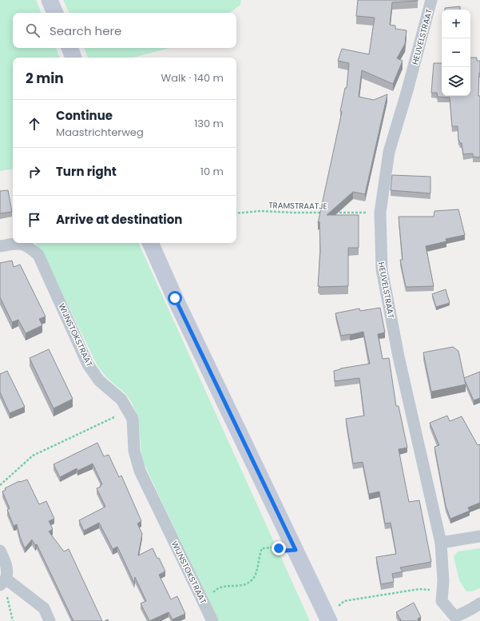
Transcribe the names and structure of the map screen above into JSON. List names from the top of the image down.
{
  "streets": {
    "street": ["HEUVELSTRAAT", "WIJNSTOKSTRAAT"],
    "path": ["TRAMSTRAATJE"]
  },
  "crossings": [
    ["HEUVELSTRAAT", "TRAMSTRAATJE"]
  ],
  "page": {
    "map_buttons": ["+", "−"],
    "search": "Search here",
    "heading": ["2 min", "Walk · 140 m"],
    "list": [
      ["Continue", "Maastrichterweg", "130 m"],
      ["Turn right", "10 m"],
      "Arrive at destination"
    ]
  }
}
